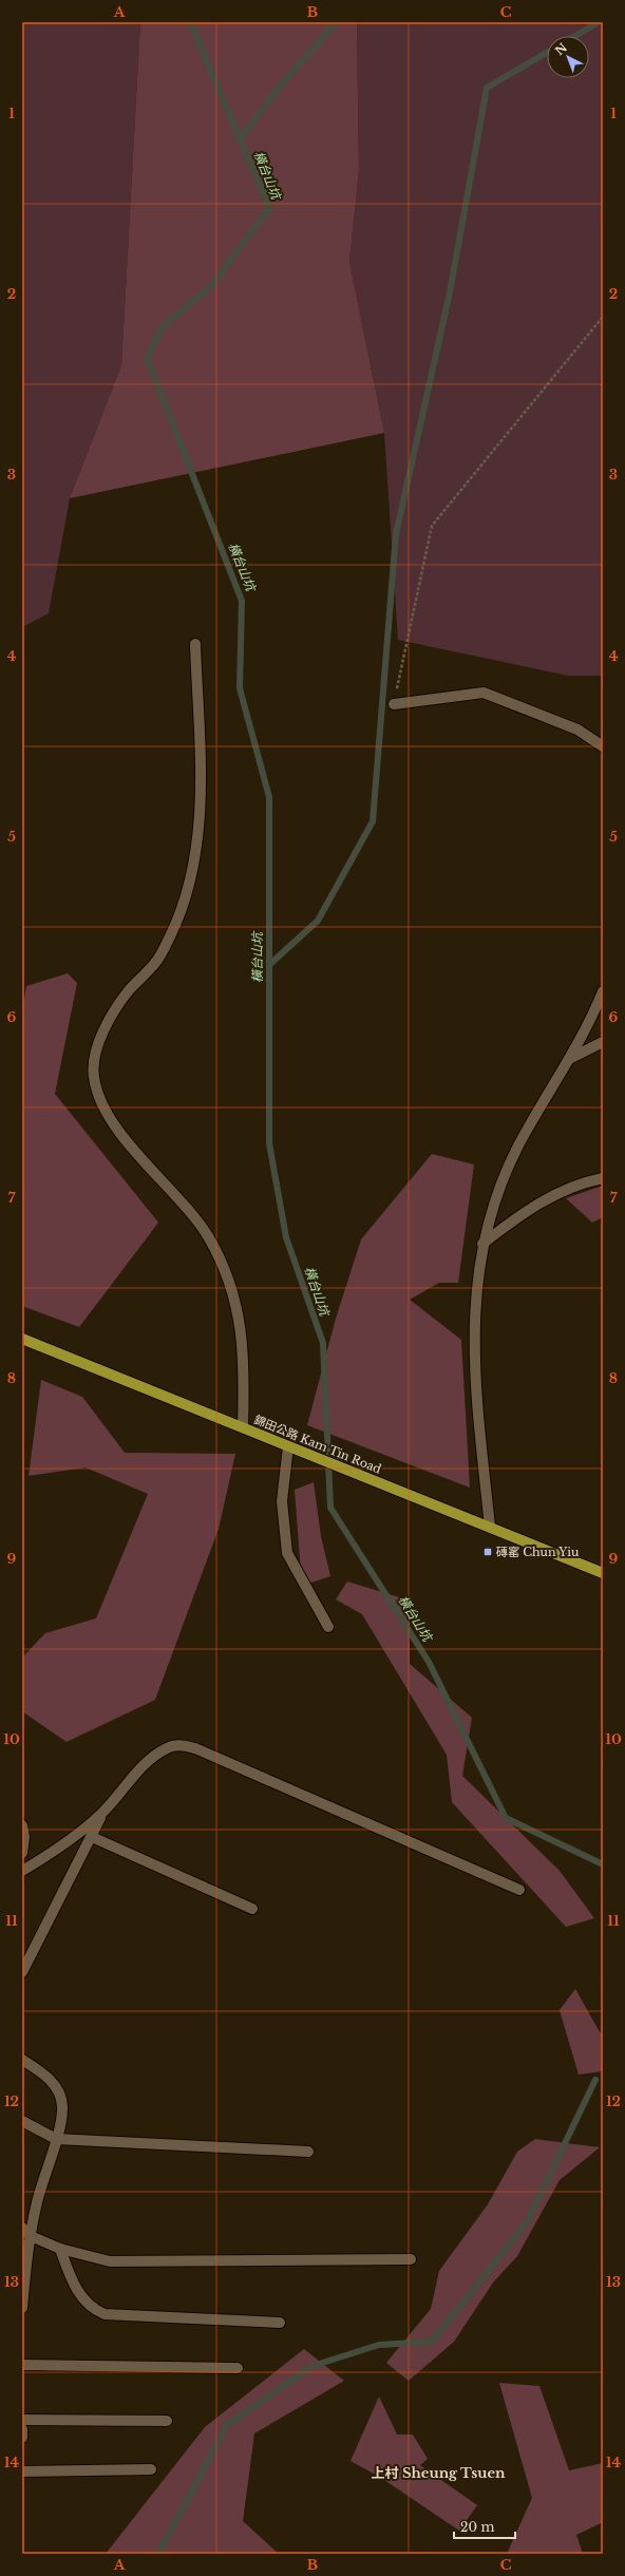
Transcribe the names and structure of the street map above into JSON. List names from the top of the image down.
{
  "streets": {
    "main road": ["錦田公路 Kam Tin Road"]
  },
  "districts": ["上村 Sheung Tsuen"],
  "water": ["橫台山坑"],
  "places": {
    "transit": ["磚窰 Chun Yiu"]
  },
  "scale_bar": "20 m",
  "north": "top left",
  "grid": {
    "columns": ["A", "B", "C"],
    "rows": [
      "1",
      "2",
      "3",
      "4",
      "5",
      "6",
      "7",
      "8",
      "9",
      "10",
      "11",
      "12",
      "13",
      "14"
    ]
  }
}
